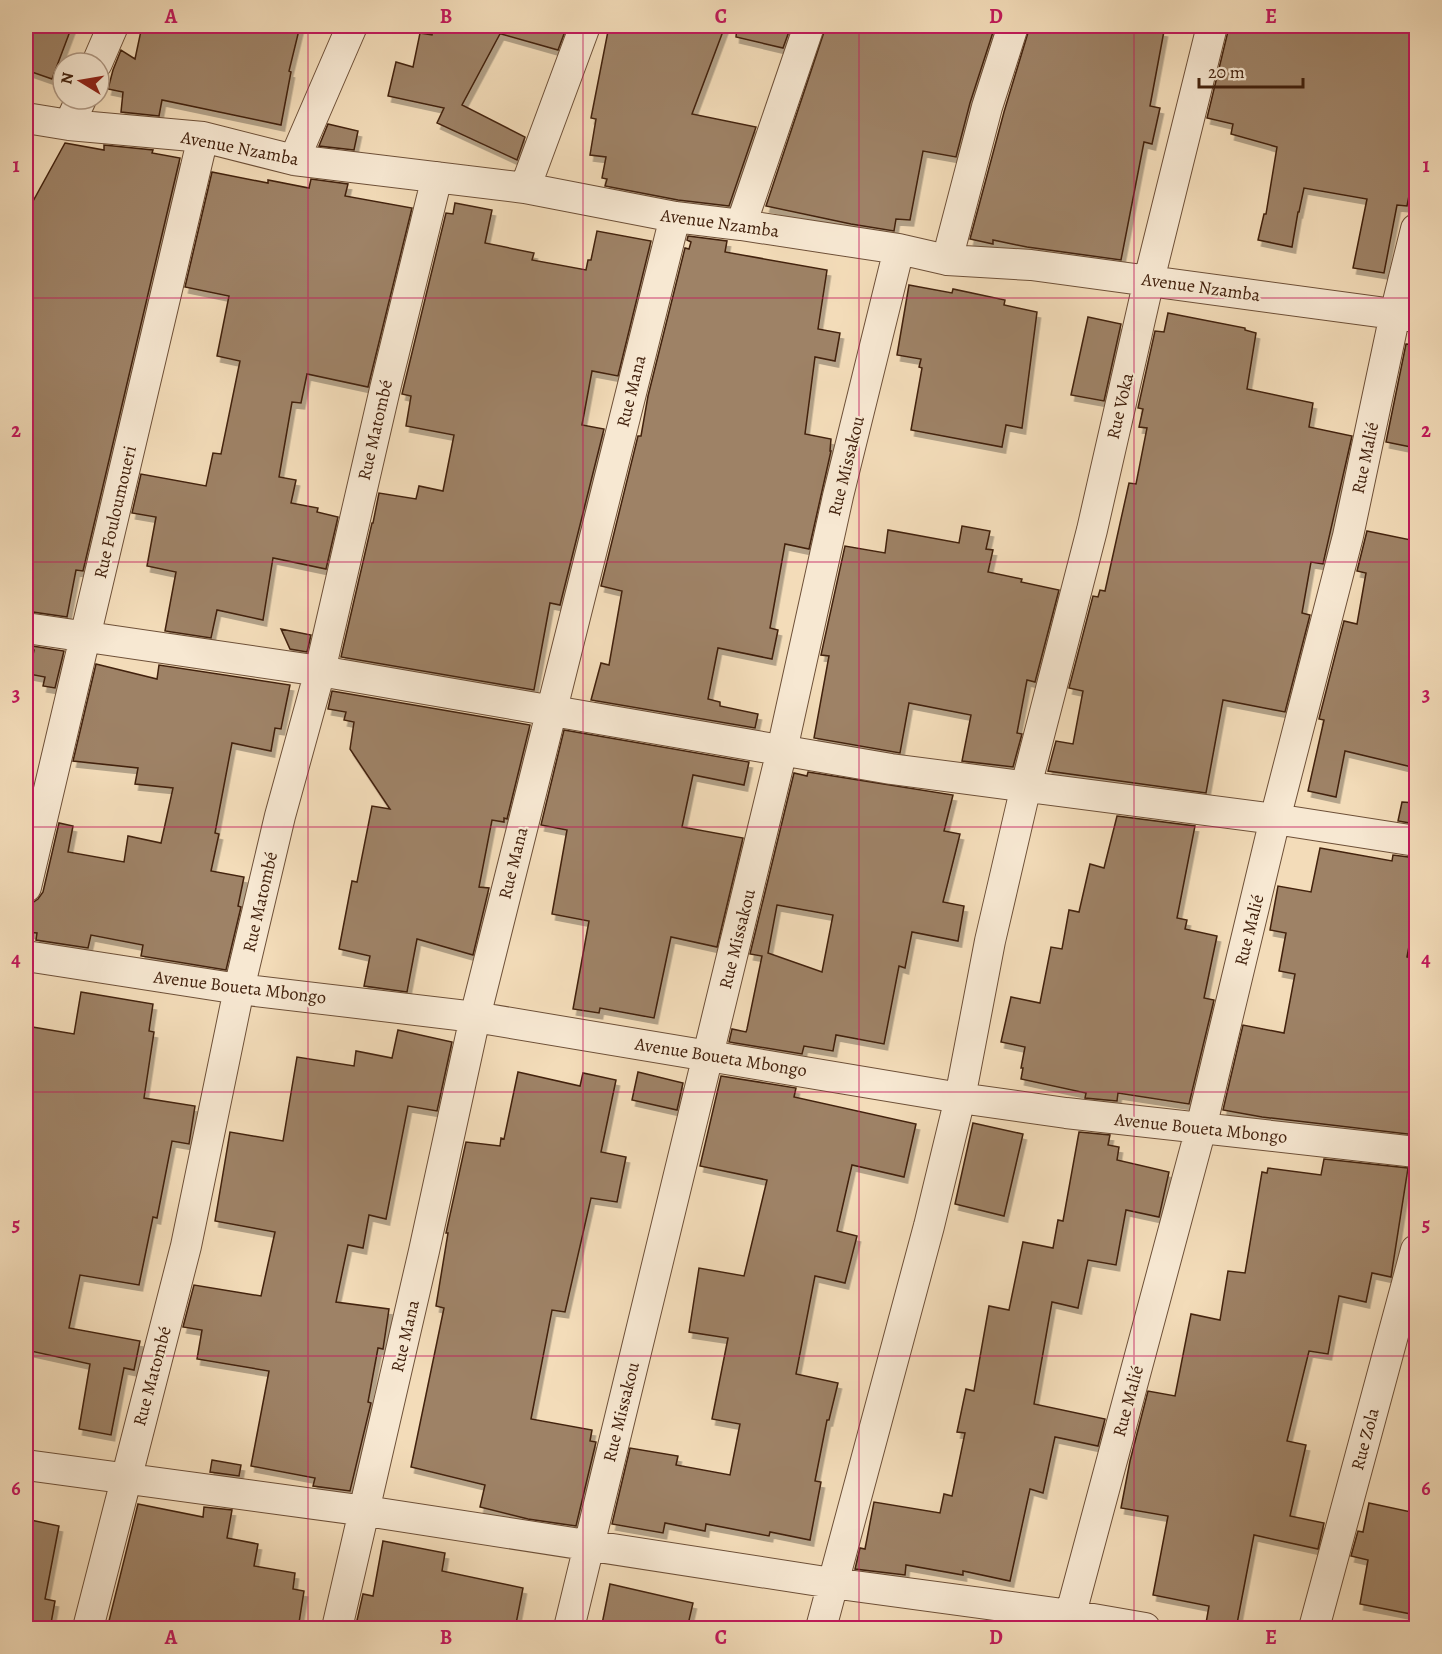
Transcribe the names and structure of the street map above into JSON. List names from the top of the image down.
{
  "streets": {
    "street": [
      "Avenue Nzamba",
      "Rue Mana",
      "Rue Voka",
      "Rue Matombé",
      "Rue Malié",
      "Rue Missakou",
      "Rue Fouloumoueri",
      "Avenue Boueta Mbongo",
      "Rue Zola"
    ]
  },
  "crossings": [
    ["Avenue Nzamba", "Rue Mana"],
    ["Avenue Nzamba", "Rue Voka"],
    ["Avenue Nzamba", "Rue Matombé"],
    ["Avenue Nzamba", "Rue Malié"],
    ["Avenue Nzamba", "Rue Missakou"],
    ["Avenue Nzamba", "Rue Fouloumoueri"],
    ["Rue Mana", "Avenue Boueta Mbongo"],
    ["Rue Voka", "Avenue Boueta Mbongo"],
    ["Rue Matombé", "Avenue Boueta Mbongo"],
    ["Rue Malié", "Avenue Boueta Mbongo"],
    ["Rue Missakou", "Avenue Boueta Mbongo"]
  ],
  "scale_bar": "20 m",
  "north": "left",
  "grid": {
    "columns": [
      "A",
      "B",
      "C",
      "D",
      "E"
    ],
    "rows": [
      "1",
      "2",
      "3",
      "4",
      "5",
      "6"
    ]
  }
}
